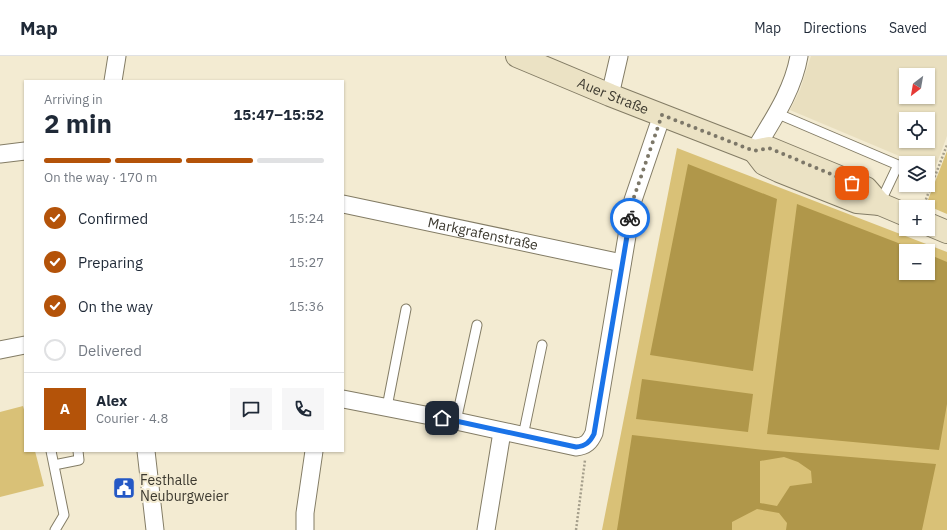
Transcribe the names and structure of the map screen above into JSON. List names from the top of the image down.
{
  "streets": {
    "main road": ["Auer Straße"],
    "street": ["Markgrafenstraße"]
  },
  "places": {
    "public building": ["Festhalle Neuburgweier"]
  },
  "north": "bottom left",
  "page": {
    "header": "Map",
    "nav": ["Map", "Directions", "Saved"],
    "map_buttons": ["+", "−"],
    "heading": ["2 min", "Arriving in", "15:47–15:52"],
    "panel": ["Alex", "Courier · 4.8"],
    "bar": "On the way · 170 m",
    "list": [
      ["Confirmed", "15:24"],
      ["Preparing", "15:27"],
      ["On the way", "15:36"],
      "Delivered"
    ],
    "round": "A"
  }
}
